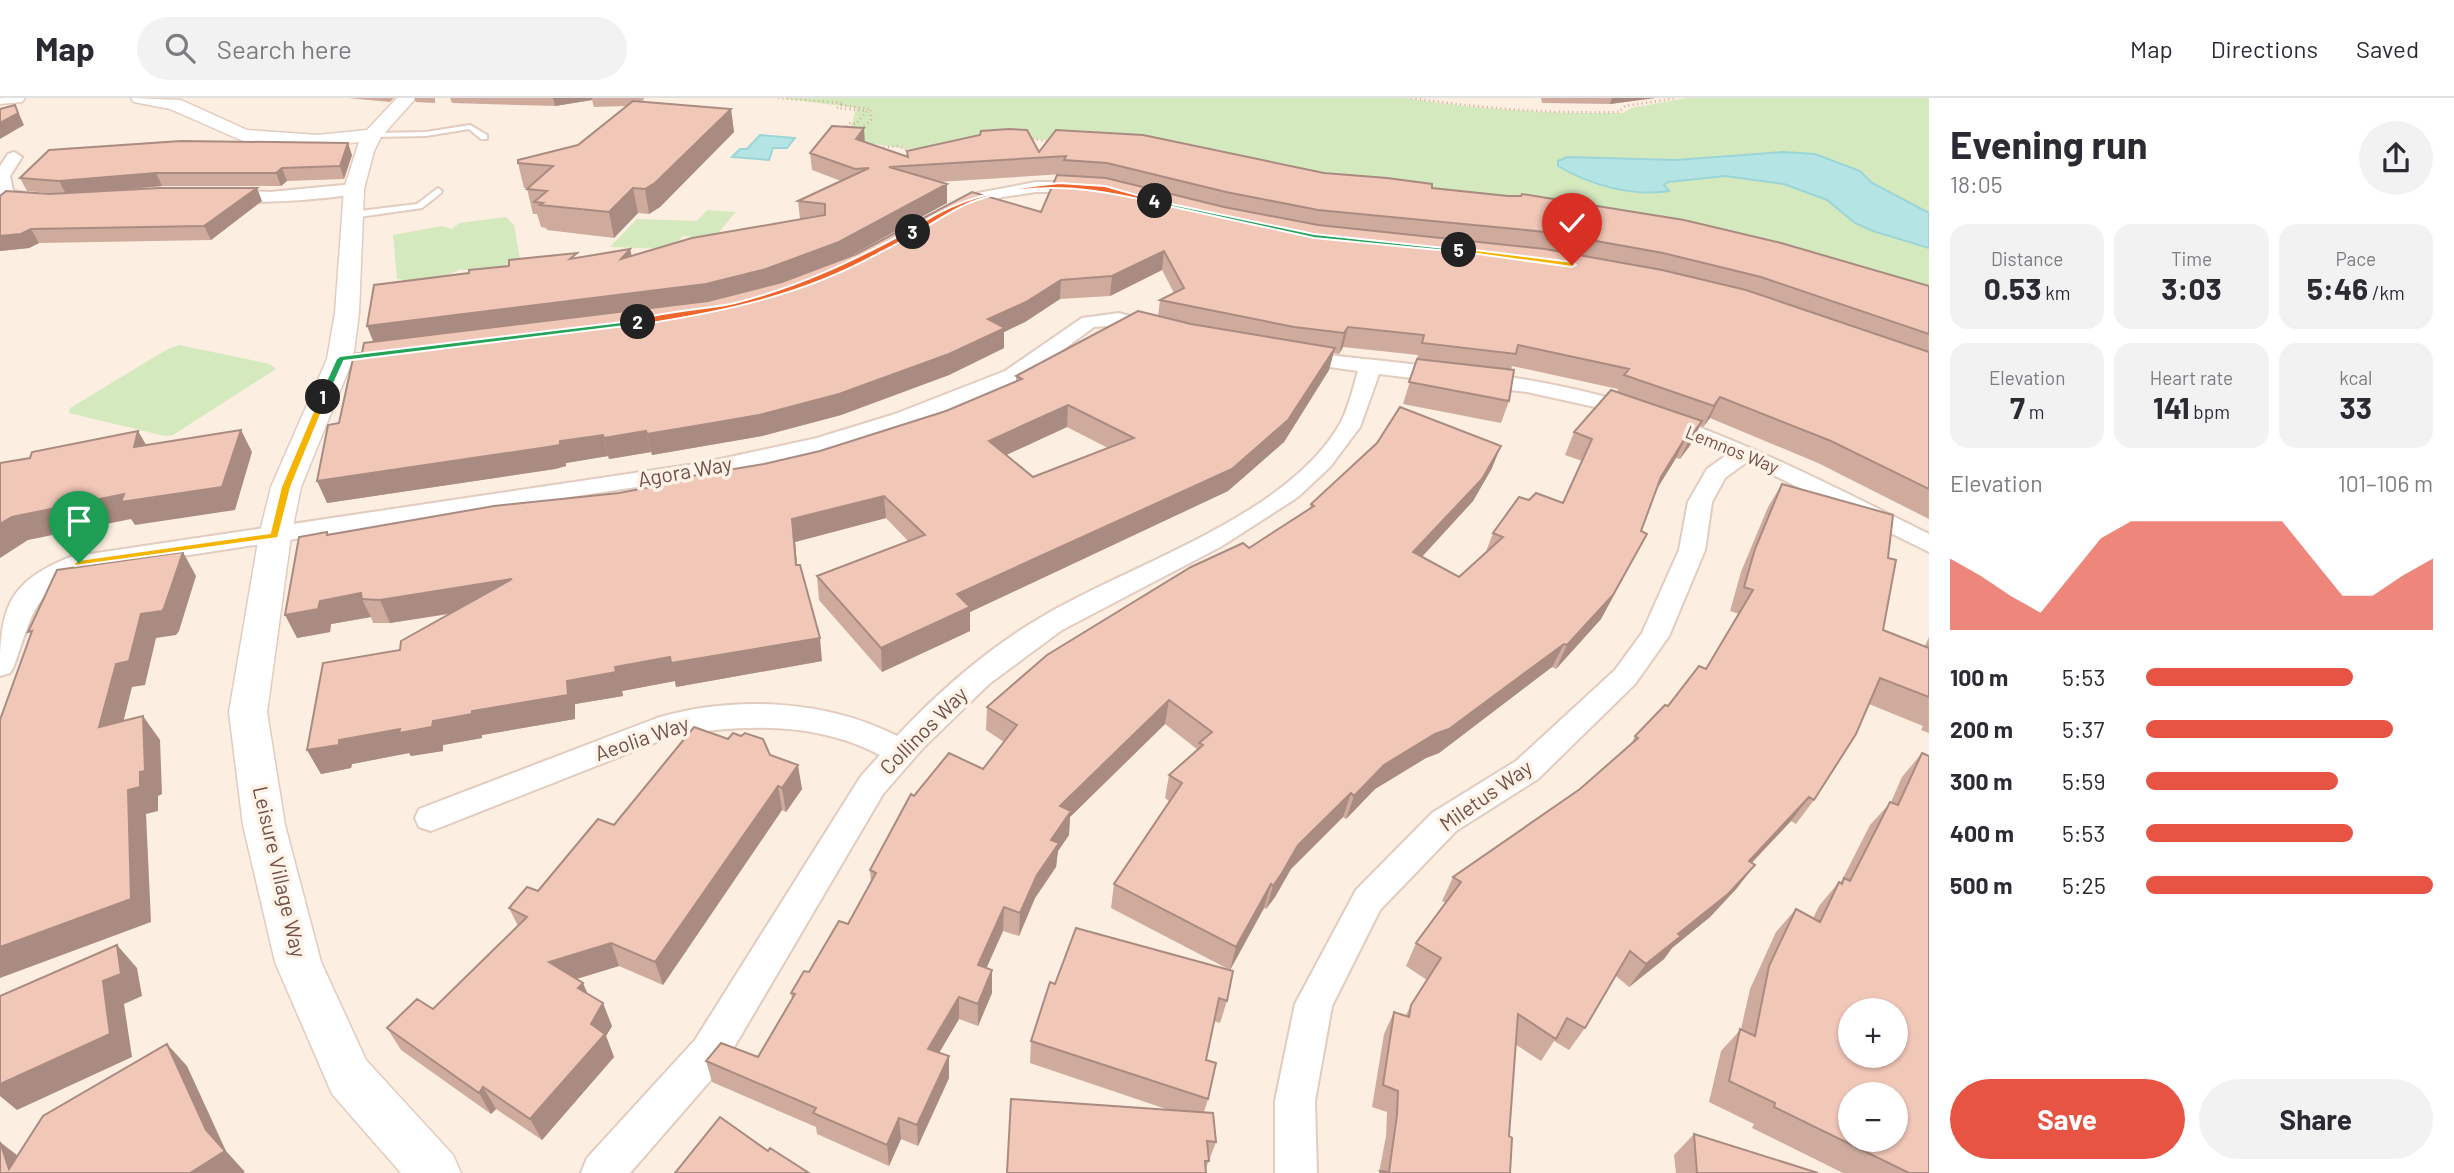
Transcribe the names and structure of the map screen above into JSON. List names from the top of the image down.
{
  "streets": {
    "street": [
      "Lemnos Way",
      "Agora Way",
      "Collinos Way",
      "Aeolia Way",
      "Miletus Way",
      "Leisure Village Way"
    ]
  },
  "crossings": [
    ["Lemnos Way", "Collinos Way"],
    ["Lemnos Way", "Miletus Way"],
    ["Agora Way", "Leisure Village Way"],
    ["Collinos Way", "Aeolia Way"]
  ],
  "page": {
    "header": "Map",
    "search": "Search here",
    "nav": ["Map", "Directions", "Saved"],
    "heading": ["Evening run", "18:05"],
    "pins": [
      "4",
      "3",
      "5",
      "2",
      "1"
    ],
    "stats": [
      ["Distance", "0.53 km"],
      ["Time", "3:03"],
      ["Pace", "5:46 /km"],
      ["Elevation", "7 m"],
      ["Heart rate", "141 bpm"],
      ["kcal", "33"]
    ],
    "chart": ["Elevation", "101–106 m"],
    "list": [
      {
        "name": "100 m",
        "note": "5:53"
      },
      {
        "name": "200 m",
        "note": "5:37"
      },
      {
        "name": "300 m",
        "note": "5:59"
      },
      {
        "name": "400 m",
        "note": "5:53"
      },
      {
        "name": "500 m",
        "note": "5:25"
      }
    ],
    "map_buttons": ["+", "−"],
    "buttons": ["Save", "Share"]
  }
}
